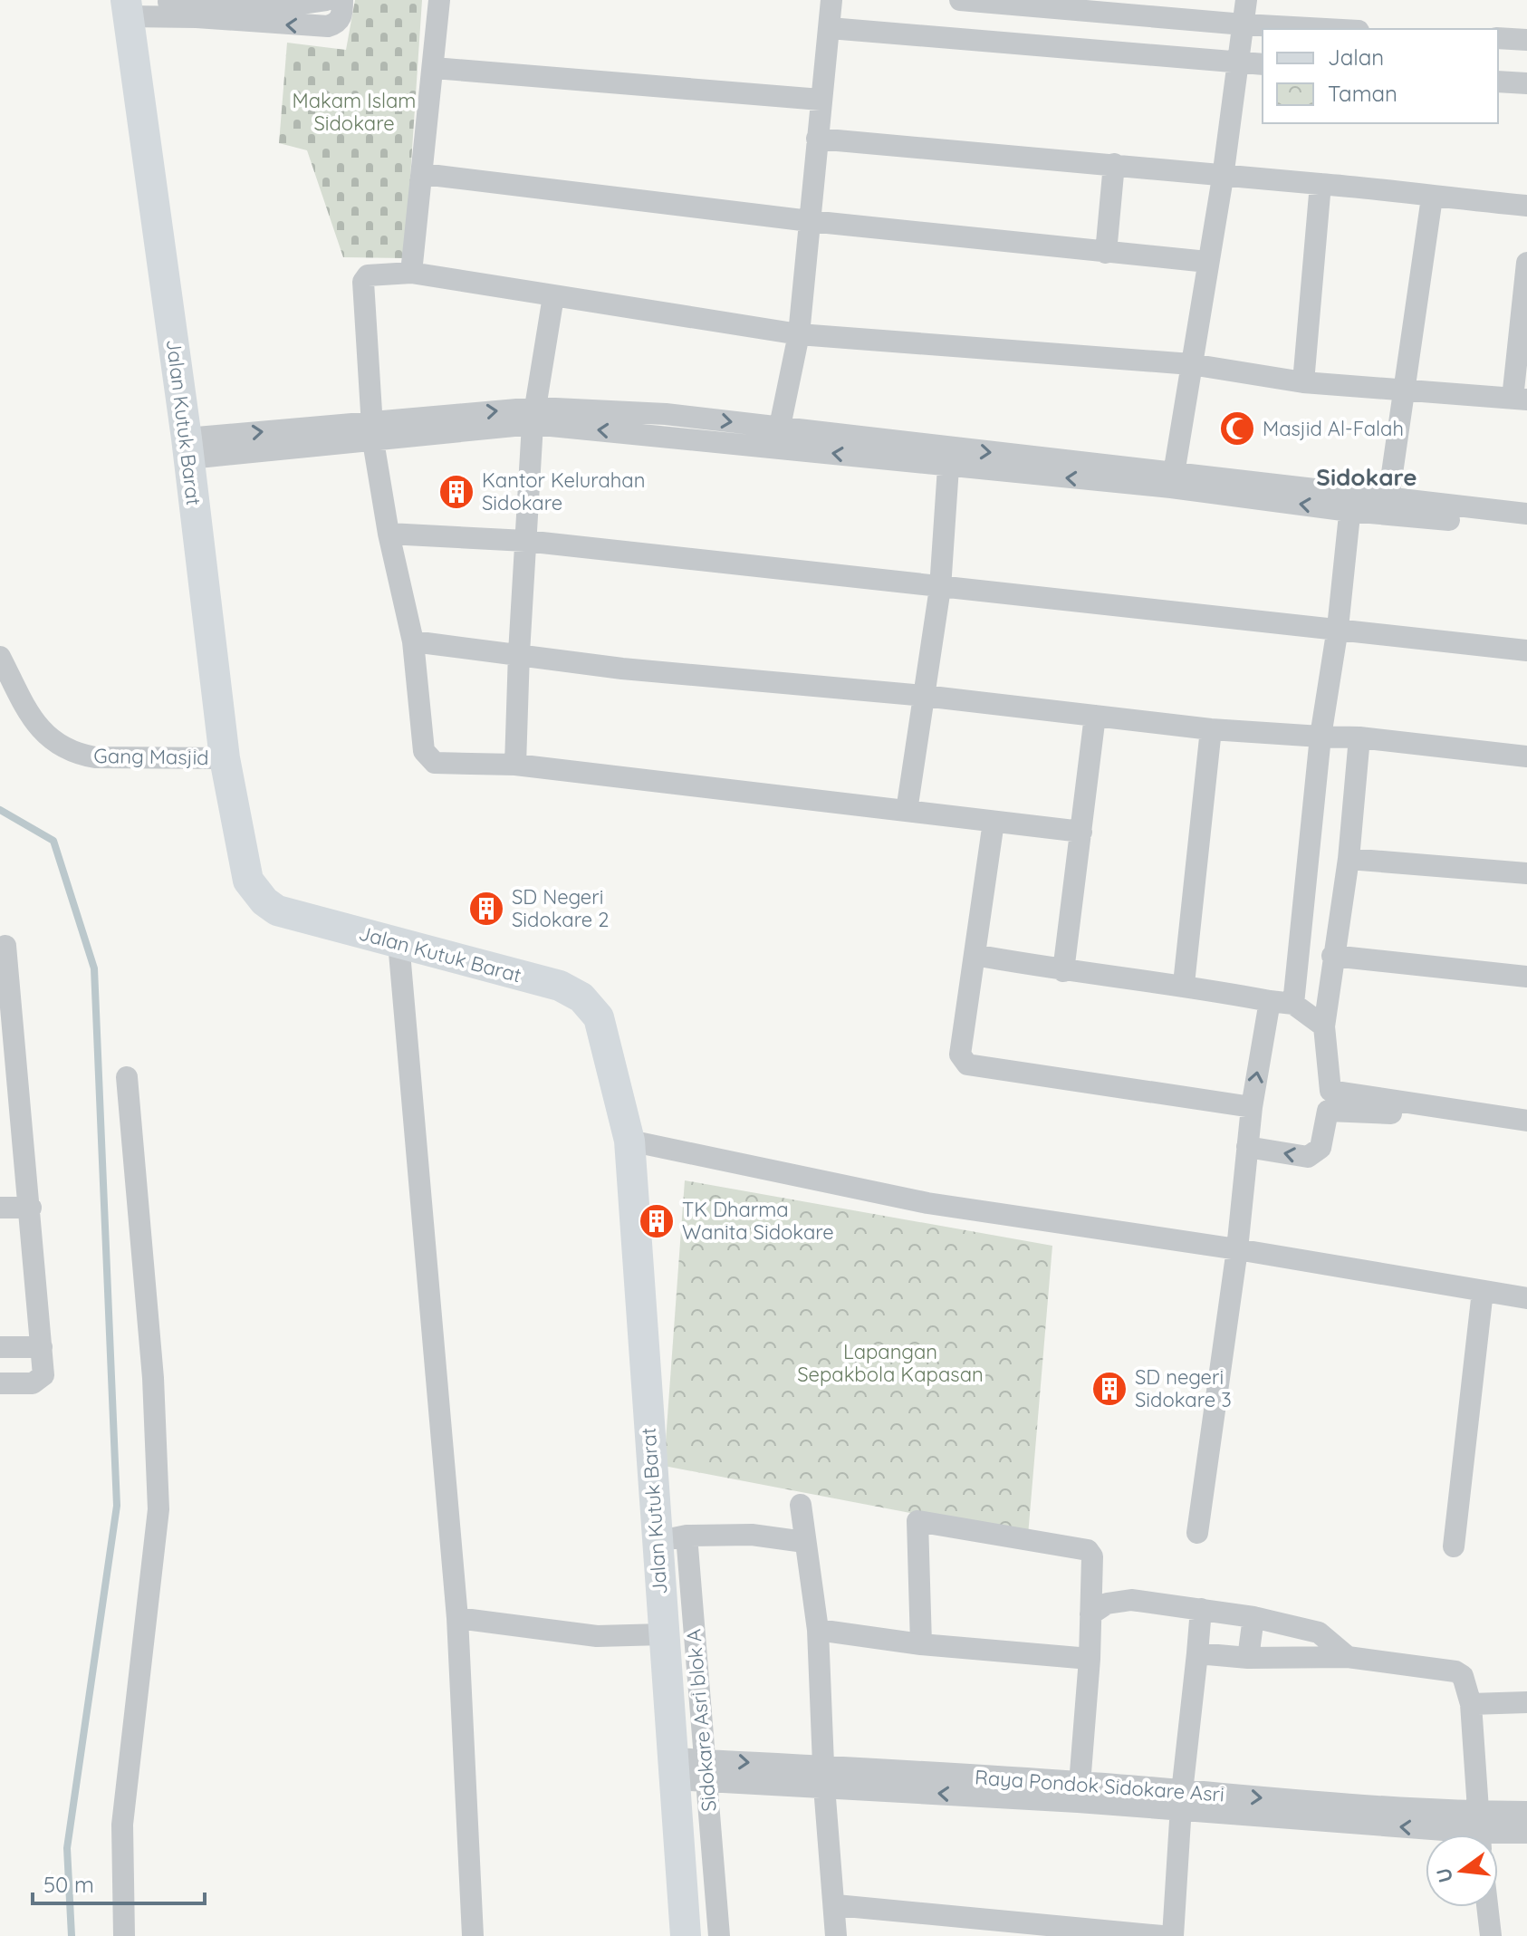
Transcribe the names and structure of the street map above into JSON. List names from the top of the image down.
{
  "streets": {
    "street": [
      "Jalan Kutuk Barat",
      "Gang Masjid",
      "Sidokare Asri blok A",
      "Raya Pondok Sidokare Asri"
    ]
  },
  "crossings": [
    ["Jalan Kutuk Barat", "Gang Masjid"],
    ["Jalan Kutuk Barat", "Raya Pondok Sidokare Asri"],
    ["Sidokare Asri blok A", "Raya Pondok Sidokare Asri"]
  ],
  "districts": ["Sidokare"],
  "parks": ["Makam Islam Sidokare", "Lapangan Sepakbola Kapasan"],
  "places": {
    "mosque": ["Masjid Al-Falah"],
    "building": [
      "Kantor Kelurahan Sidokare",
      "SD Negeri Sidokare 2",
      "TK Dharma Wanita Sidokare",
      "SD negeri Sidokare 3"
    ]
  },
  "legend": ["Jalan", "Taman"],
  "scale_bar": "50 m",
  "north": "left"
}
